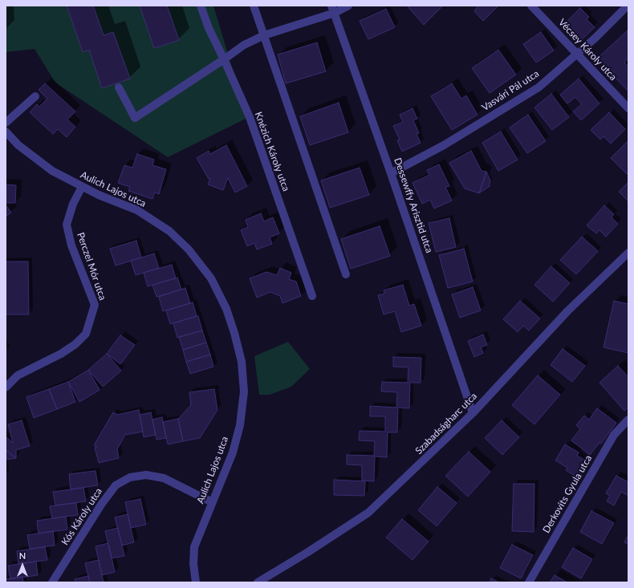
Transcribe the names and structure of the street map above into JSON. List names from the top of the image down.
{
  "streets": {
    "street": [
      "Vécsey Károly utca",
      "Vasvári Pál utca",
      "Knézich Károly utca",
      "Aulich Lajos utca",
      "Dessewffy Arisztid utca",
      "Perczel Mór utca",
      "Szabadságharc utca",
      "Derkovits Gyula utca",
      "Kós Károly utca"
    ]
  },
  "crossings": [
    ["Vécsey Károly utca", "Vasvári Pál utca"],
    ["Vasvári Pál utca", "Dessewffy Arisztid utca"],
    ["Aulich Lajos utca", "Perczel Mór utca"],
    ["Aulich Lajos utca", "Kós Károly utca"],
    ["Dessewffy Arisztid utca", "Szabadságharc utca"]
  ],
  "north": "top"
}
